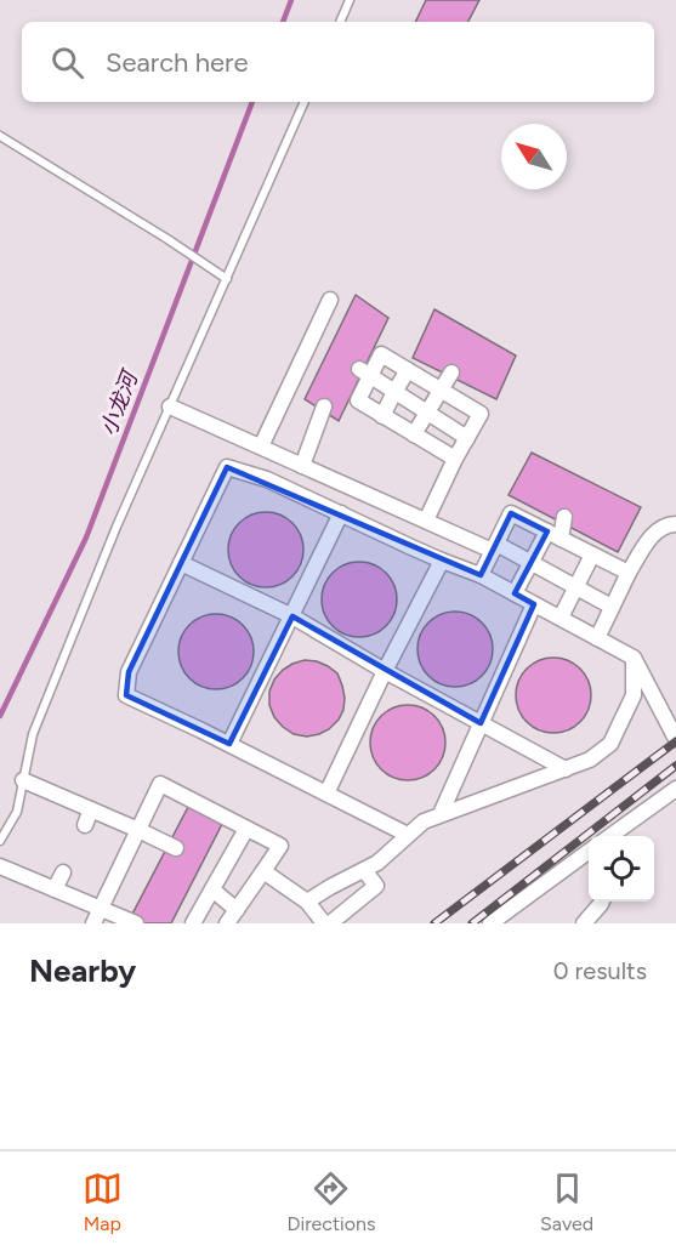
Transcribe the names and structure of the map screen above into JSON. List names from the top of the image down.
{
  "water": ["小龙河"],
  "north": "top left",
  "page": {
    "search": "Search here",
    "heading": ["Nearby", "0 results"],
    "nav": ["Map", "Directions", "Saved"]
  }
}
